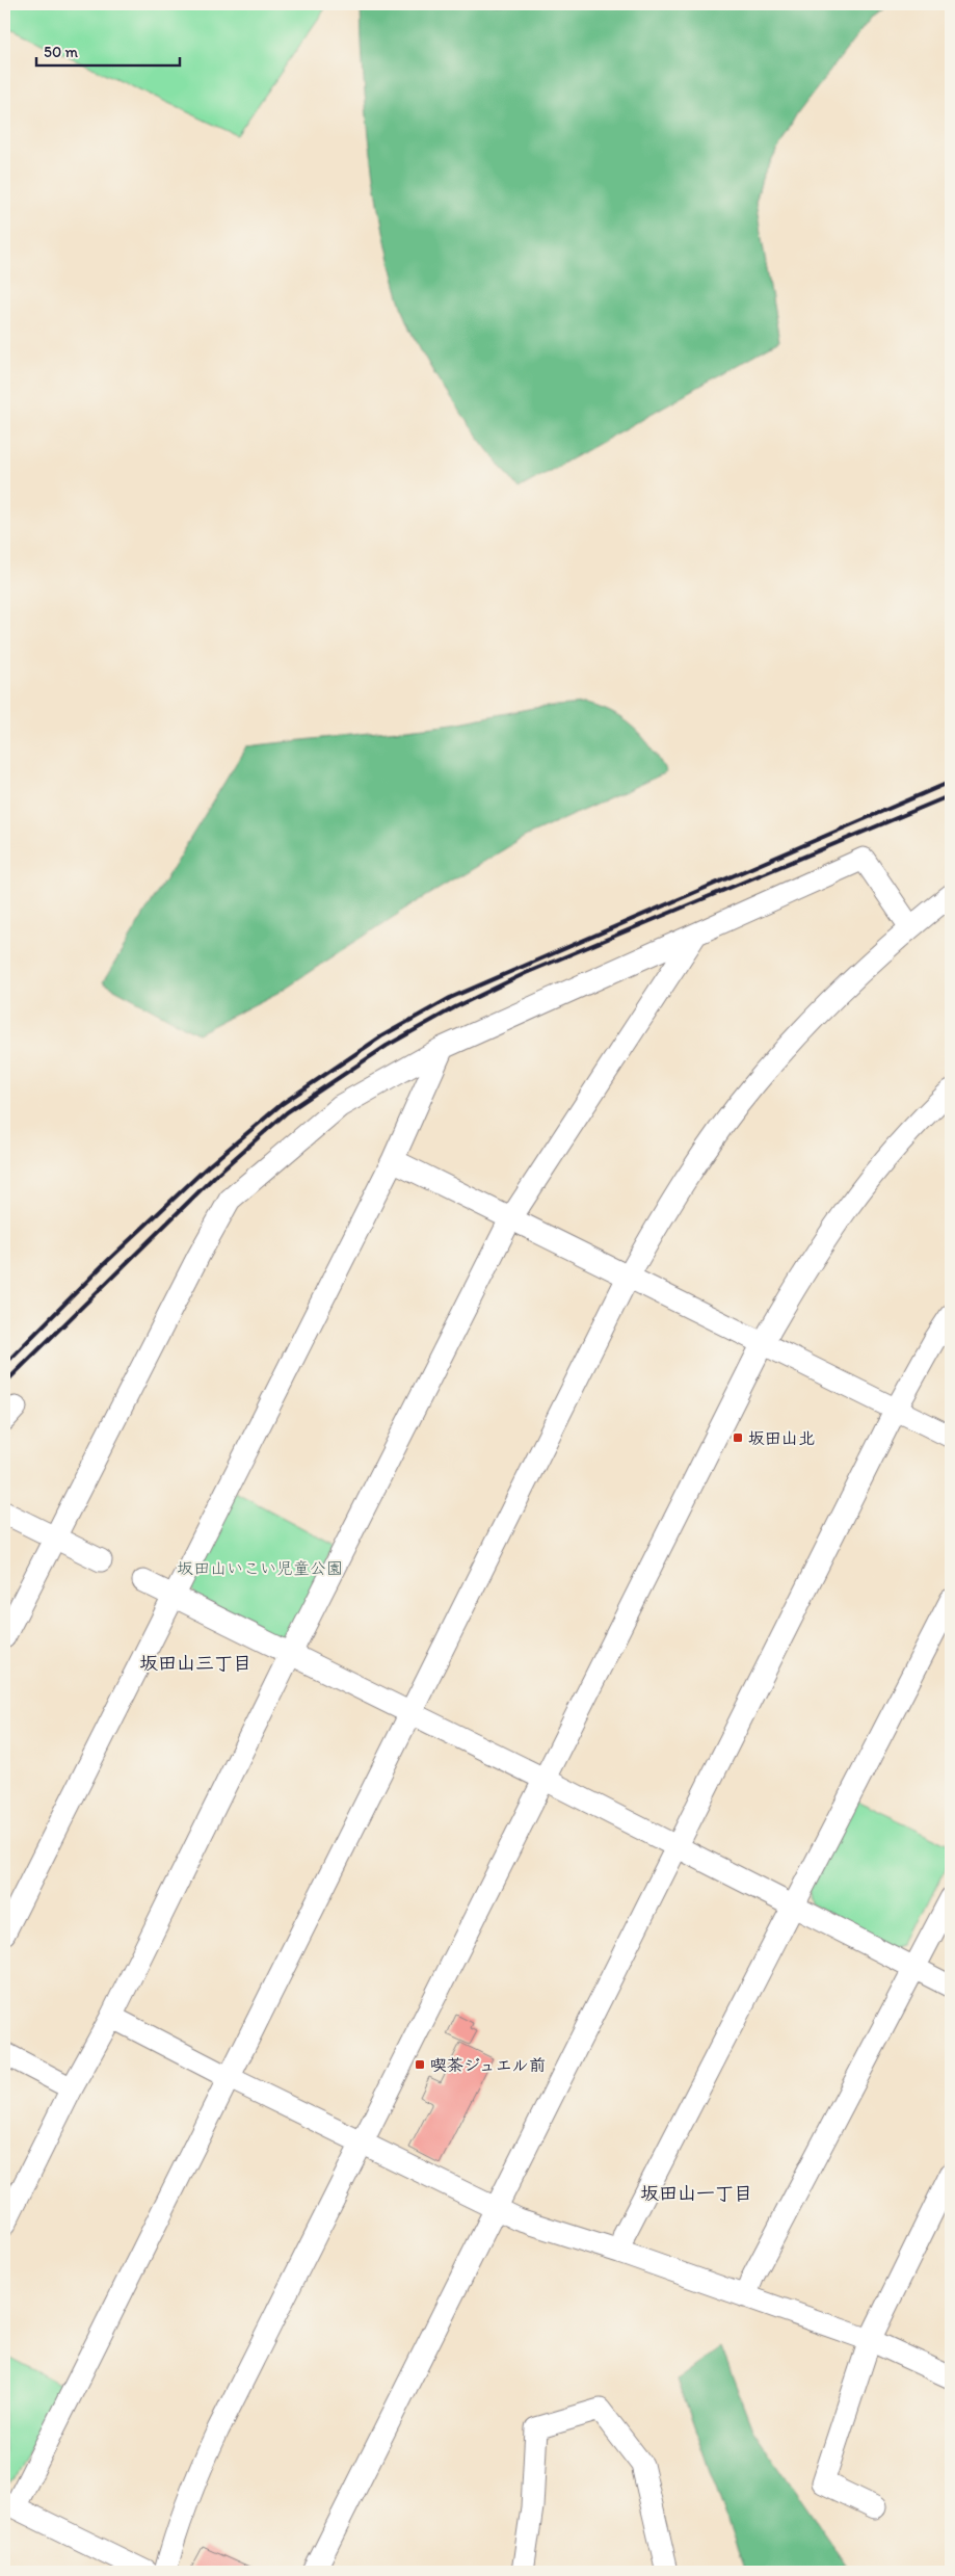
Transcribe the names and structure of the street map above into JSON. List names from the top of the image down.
{
  "districts": ["坂田山三丁目", "坂田山一丁目"],
  "parks": ["坂田山いこい児童公園"],
  "places": {
    "transit": ["坂田山北", "喫茶ジュエル前"]
  },
  "scale_bar": "50 m"
}
